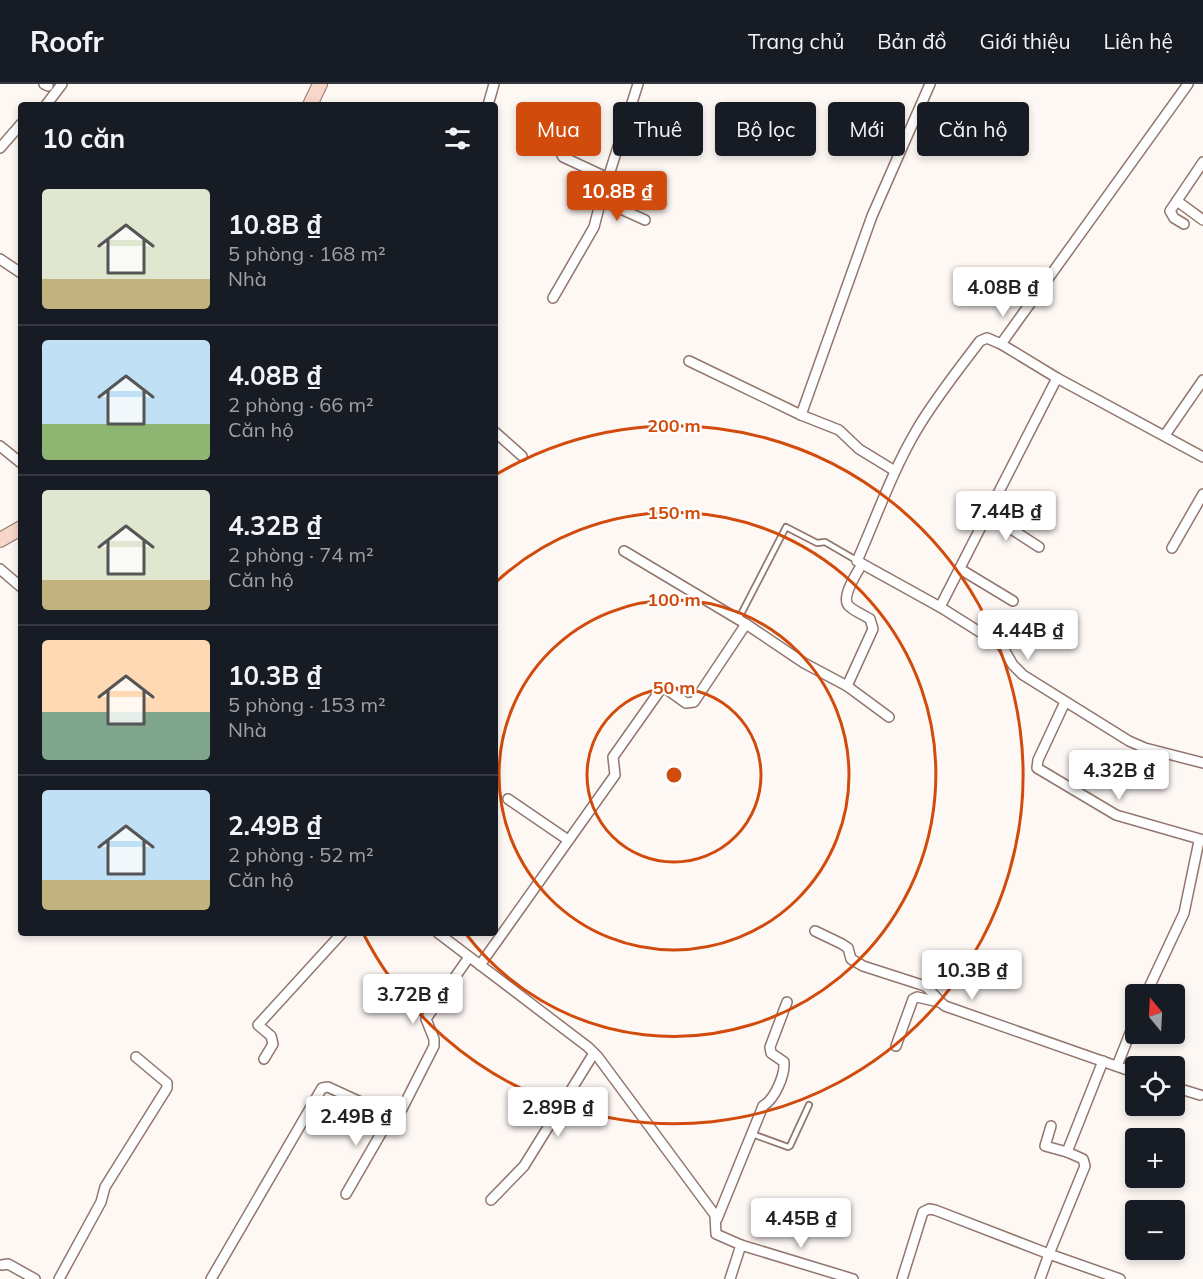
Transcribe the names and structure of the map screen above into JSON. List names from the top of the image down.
{
  "north": "top",
  "page": {
    "header": "Roofr",
    "nav": [
      "Trang chủ",
      "Bản đồ",
      "Giới thiệu",
      "Liên hệ"
    ],
    "chip": [
      "Mua",
      "Thuê",
      "Bộ lọc",
      "Mới",
      "Căn hộ"
    ],
    "heading": "10 căn",
    "price": [
      "10.8B ₫",
      "4.08B ₫",
      "7.44B ₫",
      "4.44B ₫",
      "4.32B ₫",
      "10.3B ₫",
      "3.72B ₫",
      "2.89B ₫",
      "2.49B ₫",
      "4.45B ₫"
    ],
    "list": [
      {
        "name": "10.8B ₫",
        "note": "5 phòng · 168 m² · Nhà"
      },
      {
        "name": "4.08B ₫",
        "note": "2 phòng · 66 m² · Căn hộ"
      },
      {
        "name": "4.32B ₫",
        "note": "2 phòng · 74 m² · Căn hộ"
      },
      {
        "name": "10.3B ₫",
        "note": "5 phòng · 153 m² · Nhà"
      },
      {
        "name": "2.49B ₫",
        "note": "2 phòng · 52 m² · Căn hộ"
      }
    ],
    "map_buttons": ["+", "−"]
  },
  "rings": [
    "200 m",
    "150 m",
    "100 m",
    "50 m"
  ]
}
